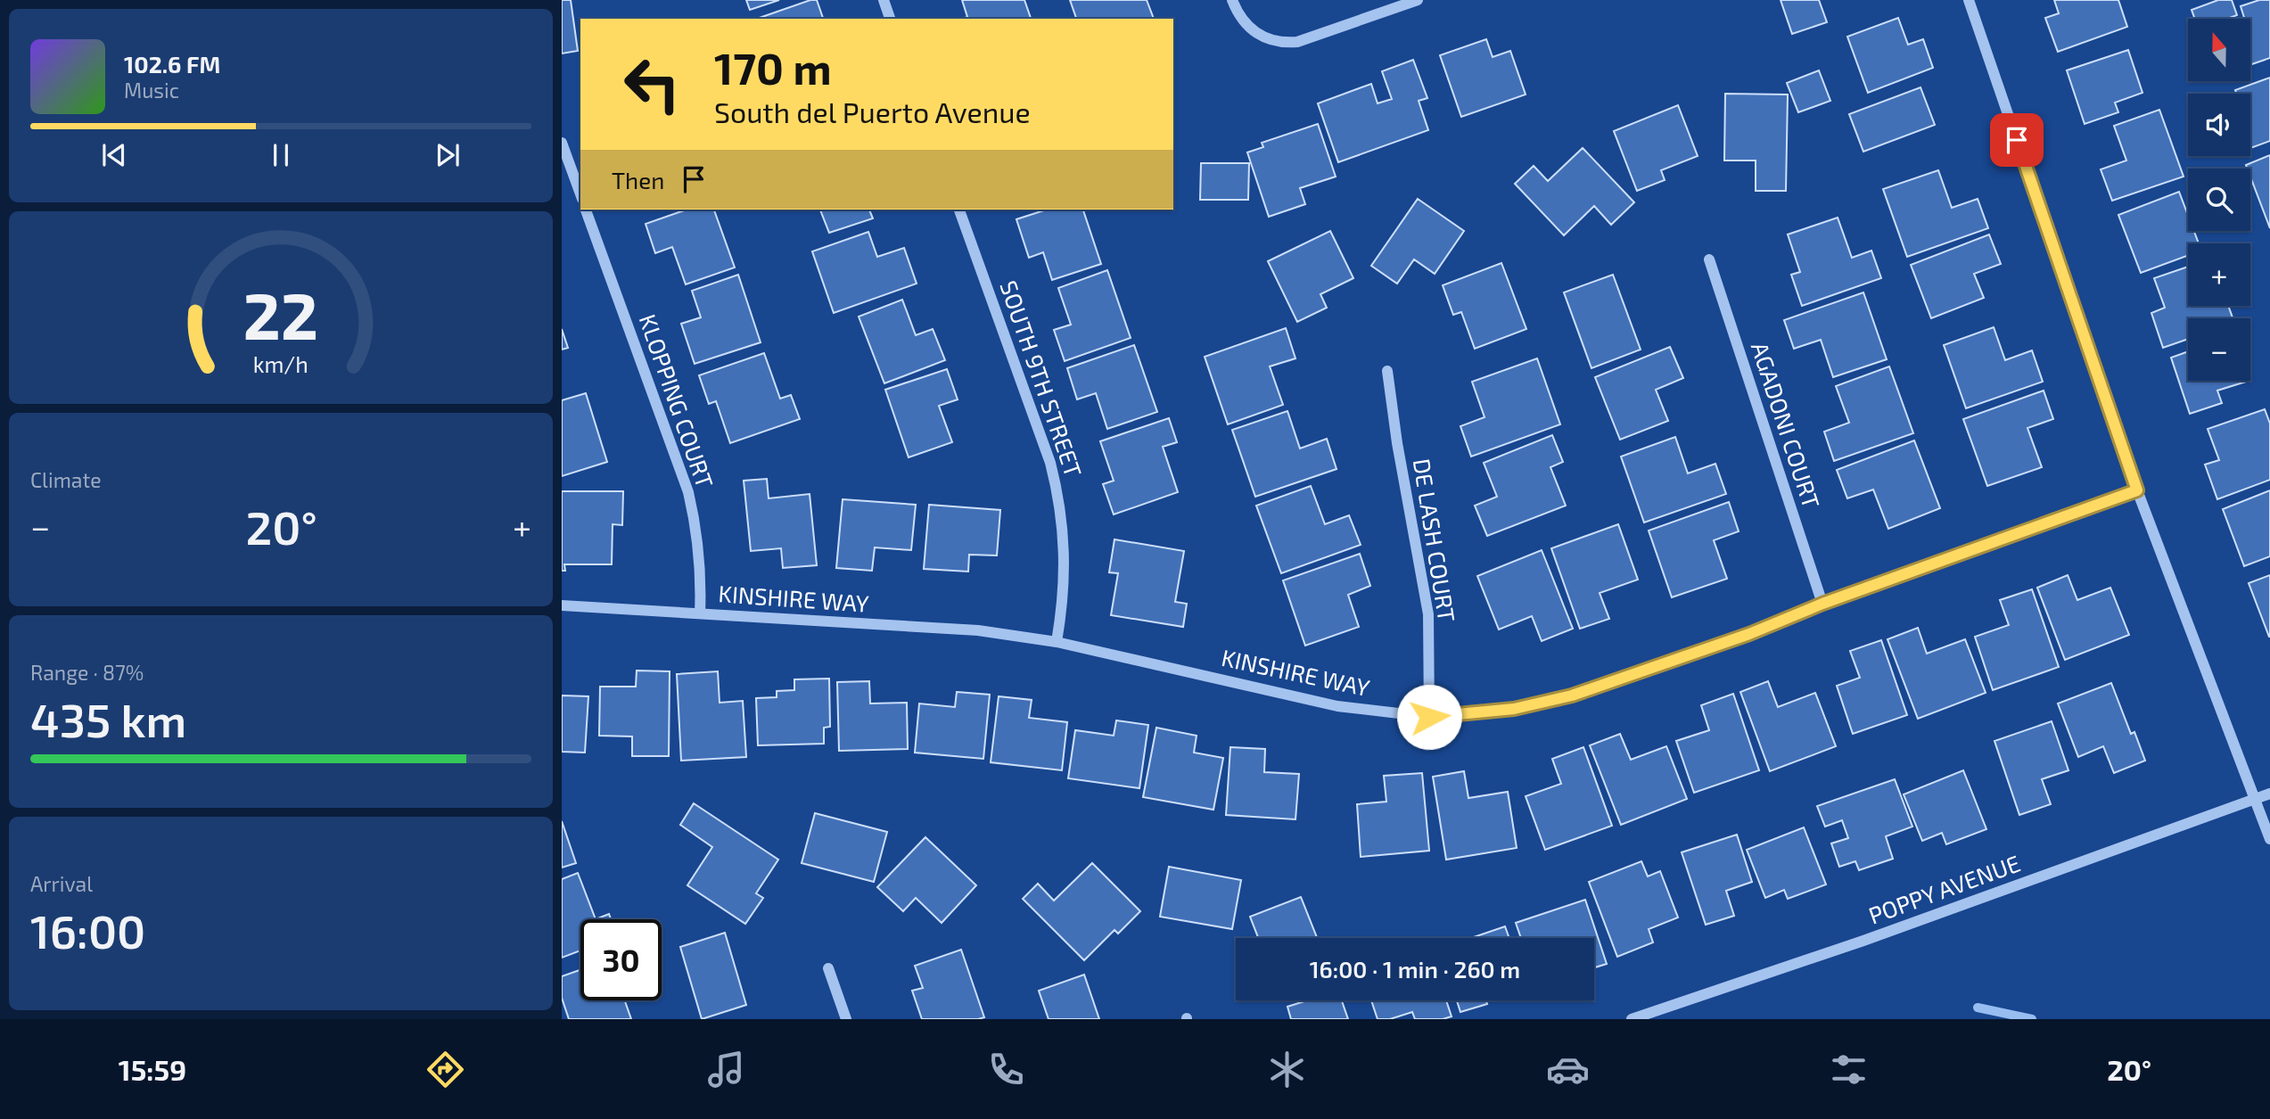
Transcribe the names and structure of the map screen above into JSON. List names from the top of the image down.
{
  "streets": {
    "street": [
      "SOUTH 9TH STREET",
      "KLOPPING COURT",
      "AGADONI COURT",
      "DE LASH COURT",
      "KINSHIRE WAY",
      "POPPY AVENUE"
    ]
  },
  "crossings": [
    ["SOUTH 9TH STREET", "KINSHIRE WAY"],
    ["KLOPPING COURT", "KINSHIRE WAY"],
    ["AGADONI COURT", "KINSHIRE WAY"],
    ["DE LASH COURT", "KINSHIRE WAY"]
  ],
  "north": "top",
  "page": {
    "map_buttons": ["+", "−"],
    "turn": ["170 m", "South del Puerto Avenue"],
    "song": ["102.6 FM", "Music"],
    "then": "Then",
    "tile": [
      "Climate",
      ["Range · 87%", "435 km"],
      ["Arrival", "16:00"]
    ],
    "heat": ["−", "20°", "+"],
    "limit": "30",
    "trip": "16:00 · 1 min · 260 m",
    "tabs": ["15:59", "20°"],
    "gauge": ["22", "km/h"]
  }
}
